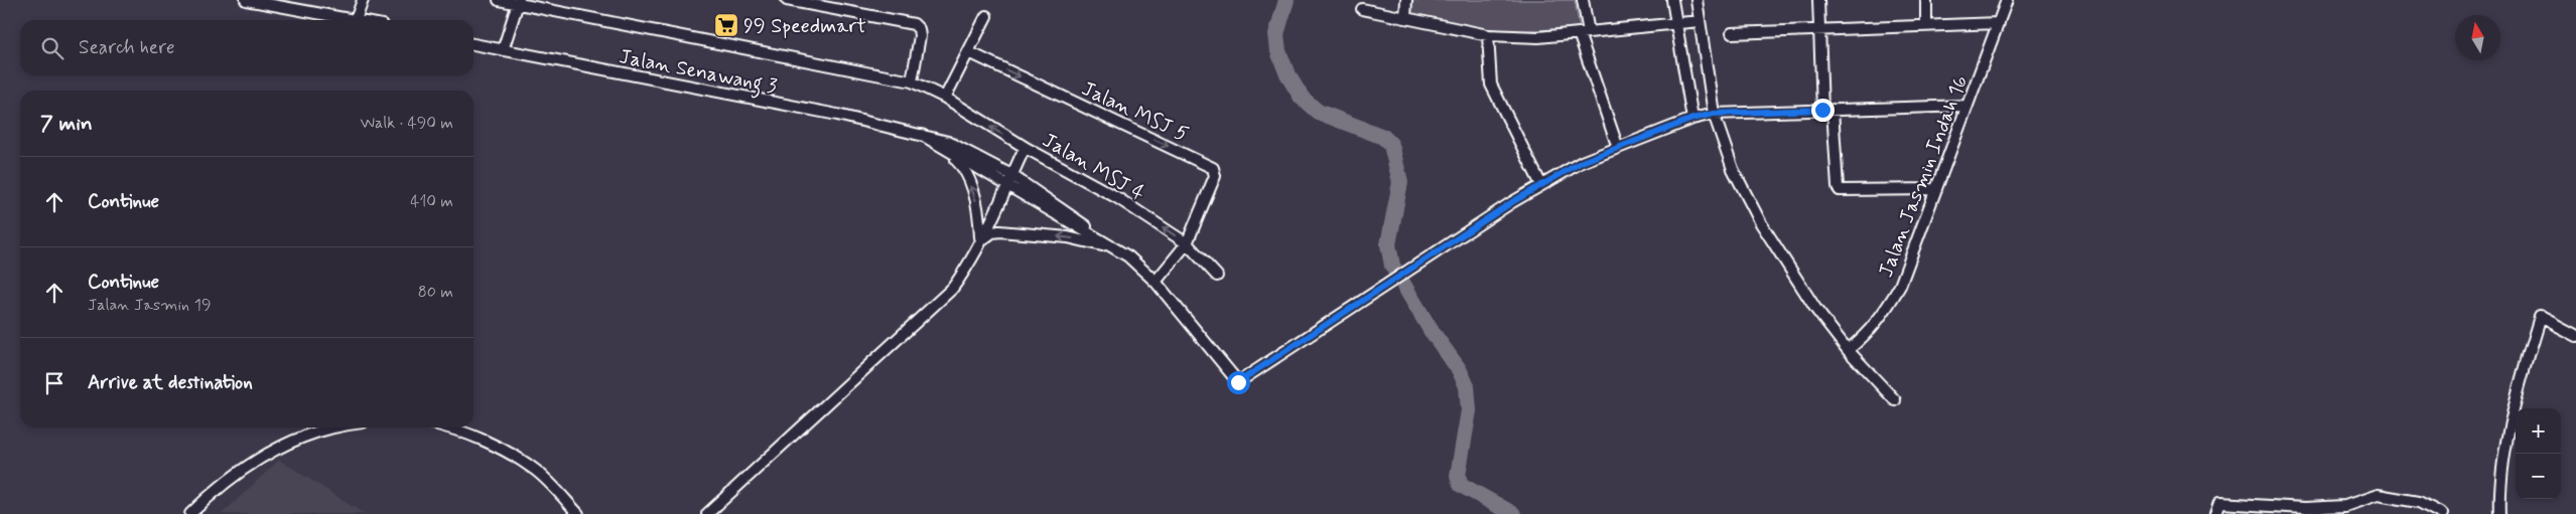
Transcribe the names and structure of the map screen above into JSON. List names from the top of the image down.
{
  "streets": {
    "street": [
      "Jalan Senawang 3",
      "Jalan MSJ 5",
      "Jalan MSJ 4",
      "Jalan Jasmin Indah 16"
    ]
  },
  "crossings": [
    ["Jalan MSJ 5", "Jalan MSJ 4"]
  ],
  "one_way": ["Jalan MSJ 5", "Jalan MSJ 4"],
  "places": {
    "supermarket": ["99 Speedmart"]
  },
  "north": "top",
  "page": {
    "search": "Search here",
    "heading": ["7 min", "Walk · 490 m"],
    "list": [
      ["Continue", "410 m"],
      ["Continue", "Jalan Jasmin 19", "80 m"],
      "Arrive at destination"
    ],
    "map_buttons": ["+", "−"]
  }
}
